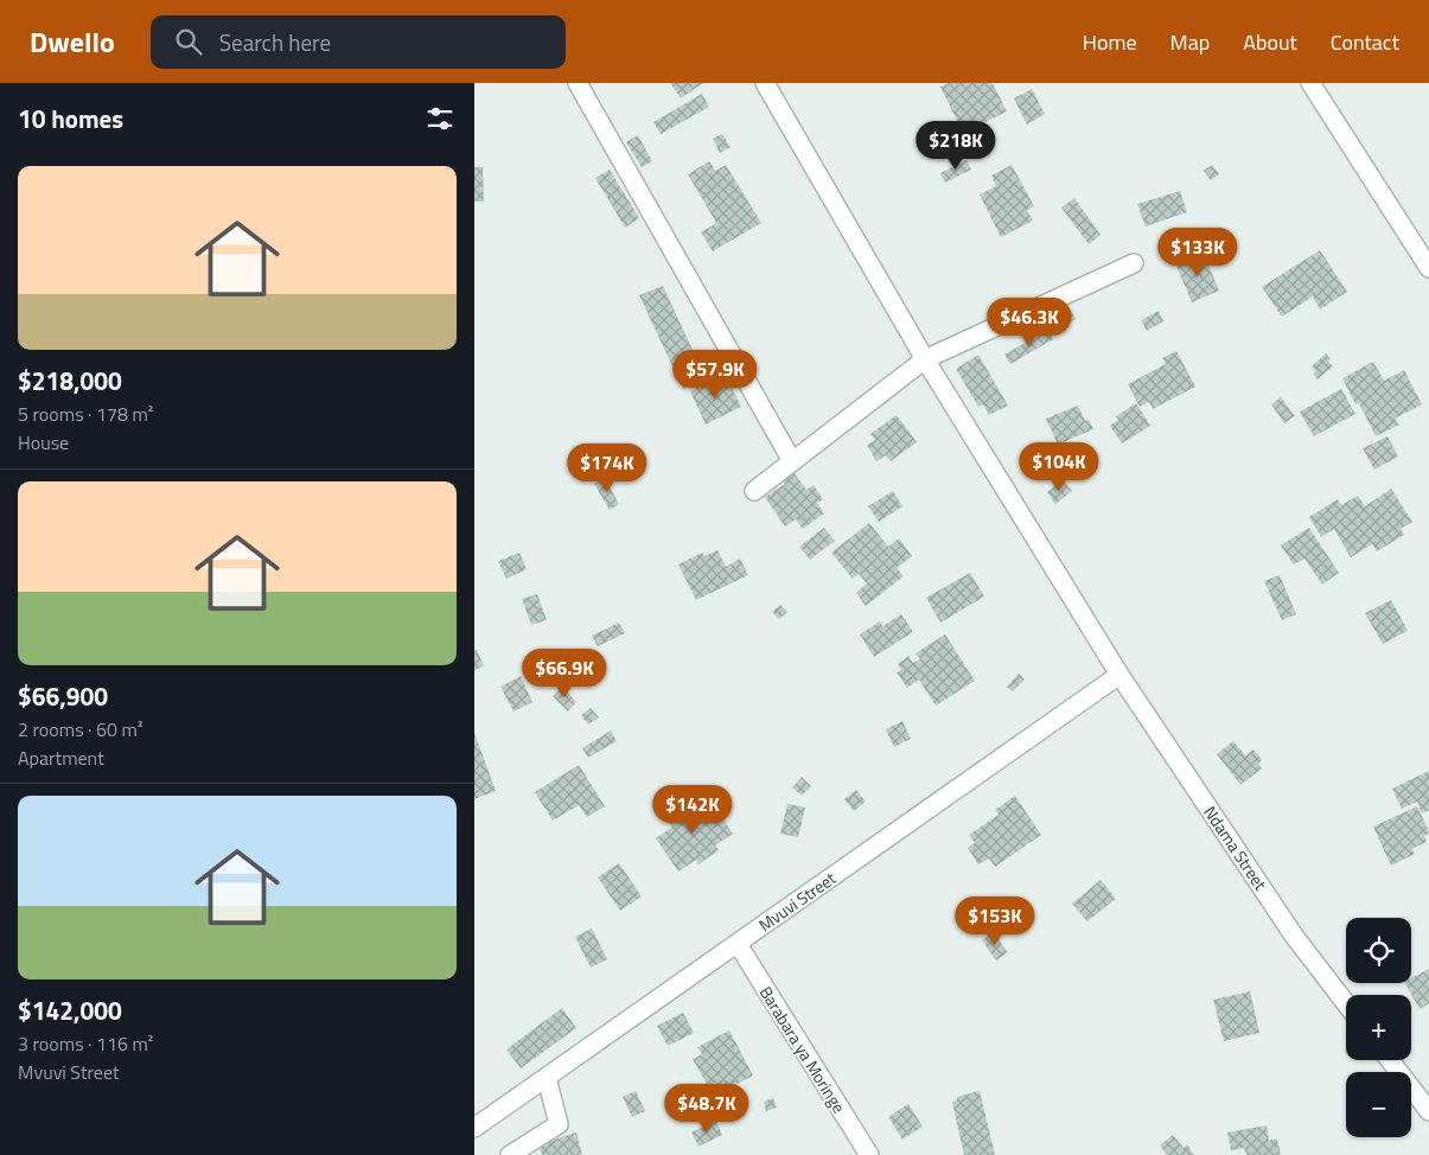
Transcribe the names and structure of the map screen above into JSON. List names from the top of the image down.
{
  "streets": {
    "street": ["Ndama Street", "Mvuvi Street", "Barabara ya Moringe"]
  },
  "crossings": [
    ["Ndama Street", "Mvuvi Street"],
    ["Mvuvi Street", "Barabara ya Moringe"]
  ],
  "page": {
    "header": "Dwello",
    "search": "Search here",
    "nav": [
      "Home",
      "Map",
      "About",
      "Contact"
    ],
    "heading": "10 homes",
    "price": [
      "$218K",
      "$133K",
      "$46.3K",
      "$57.9K",
      "$104K",
      "$174K",
      "$66.9K",
      "$142K",
      "$153K",
      "$48.7K"
    ],
    "list": [
      {
        "name": "$218,000",
        "note": "5 rooms · 178 m² · House"
      },
      {
        "name": "$66,900",
        "note": "2 rooms · 60 m² · Apartment"
      },
      {
        "name": "$142,000",
        "note": "3 rooms · 116 m² · Mvuvi Street"
      }
    ],
    "map_buttons": ["+", "−"]
  }
}
